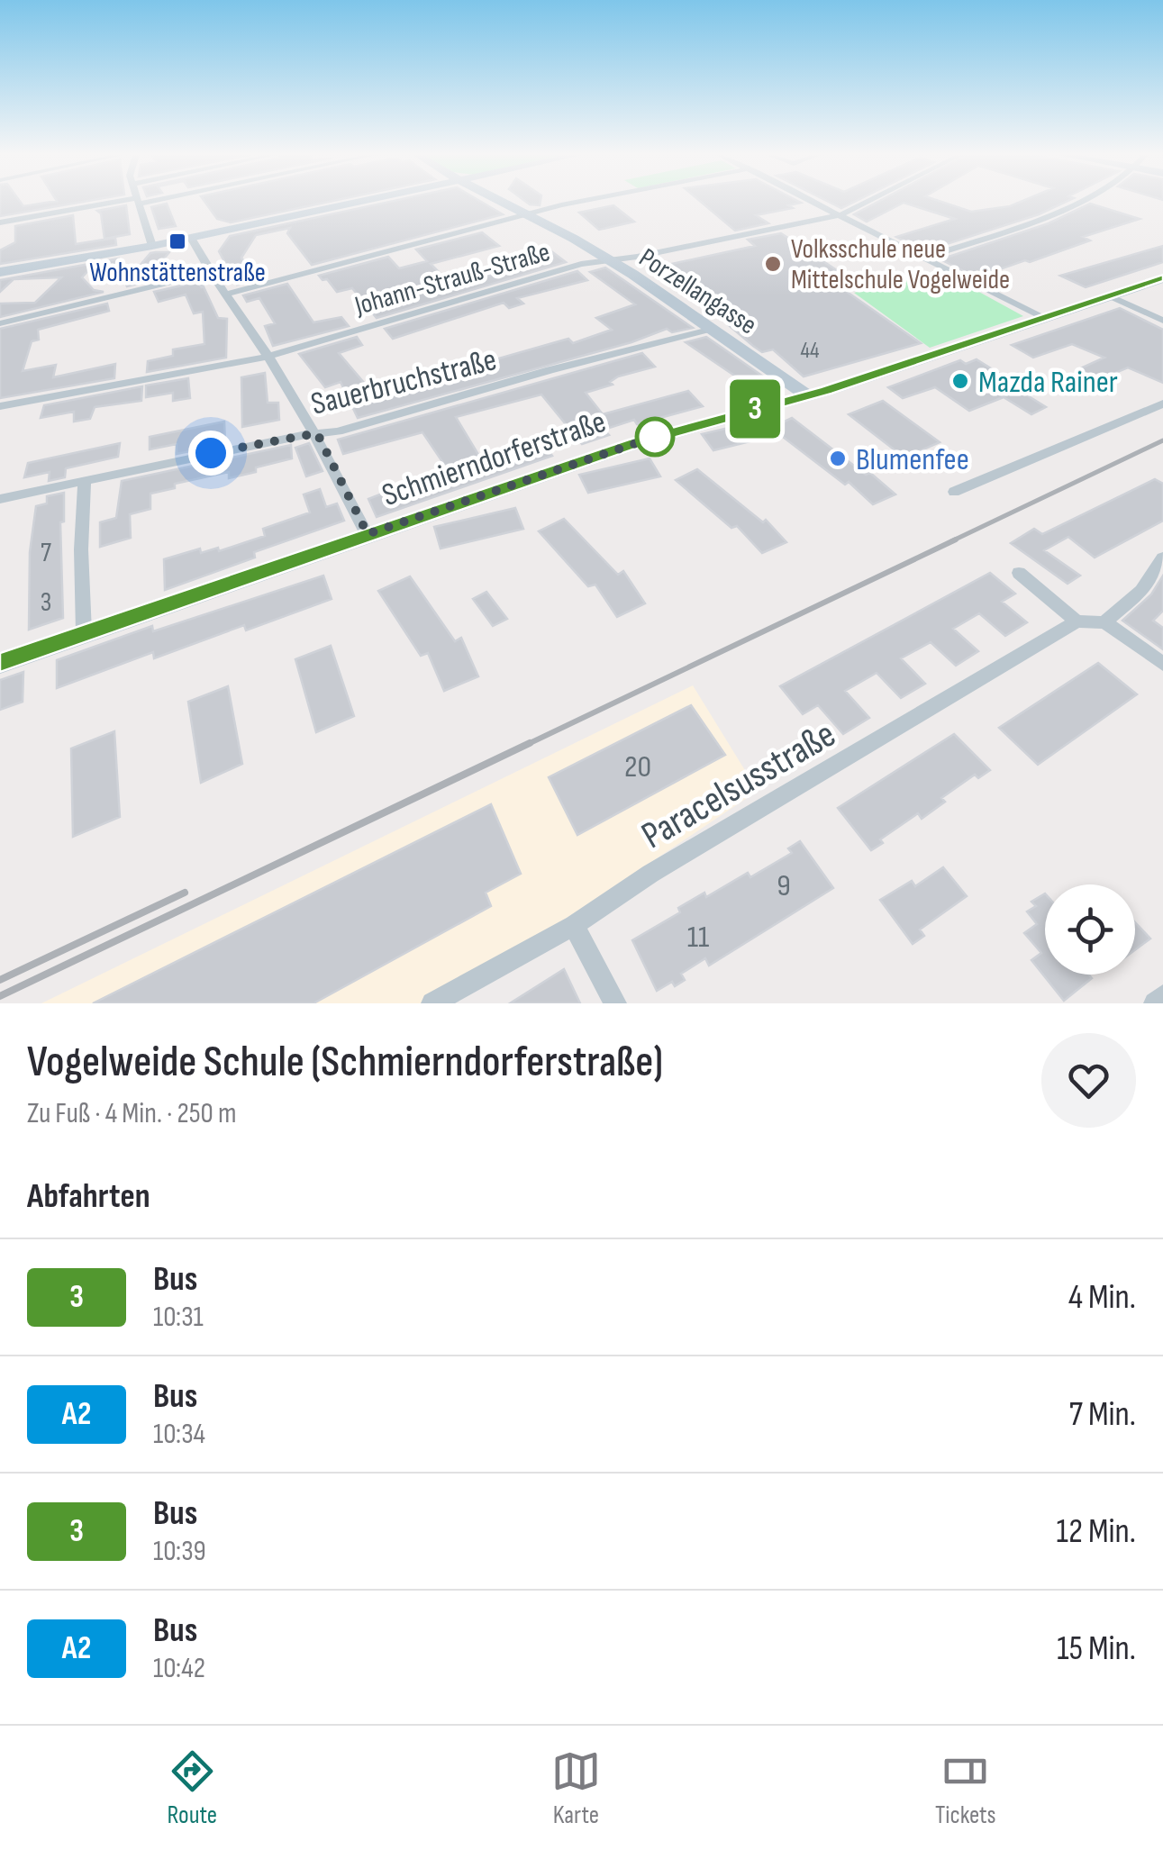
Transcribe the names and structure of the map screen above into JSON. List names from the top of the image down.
{
  "streets": {
    "street": [
      "Johann-Strauß-Straße",
      "Porzellangasse",
      "Sauerbruchstraße",
      "Schmierndorferstraße",
      "Paracelsusstraße"
    ]
  },
  "crossings": [
    ["Johann-Strauß-Straße", "Porzellangasse"],
    ["Porzellangasse", "Sauerbruchstraße"],
    ["Porzellangasse", "Schmierndorferstraße"]
  ],
  "places": {
    "transit": ["Wohnstättenstraße"],
    "other": ["Volksschule neue Mittelschule Vogelweide", "Mazda Rainer", "Blumenfee"]
  },
  "lines": ["bus line 3"],
  "house_numbers": [
    "44",
    "7",
    "3",
    "20",
    "9",
    "11"
  ],
  "page": {
    "on_map": "3",
    "heading": [
      ["Vogelweide Schule (Schmierndorferstraße)", "Zu Fuß · 4 Min. · 250 m"],
      "Abfahrten"
    ],
    "list": [
      {
        "mark": "3",
        "name": "Bus",
        "note": "10:31",
        "value": "4 Min."
      },
      {
        "mark": "A2",
        "name": "Bus",
        "note": "10:34",
        "value": "7 Min."
      },
      {
        "mark": "3",
        "name": "Bus",
        "note": "10:39",
        "value": "12 Min."
      },
      {
        "mark": "A2",
        "name": "Bus",
        "note": "10:42",
        "value": "15 Min."
      }
    ],
    "tabs": ["Route", "Karte", "Tickets"]
  }
}
